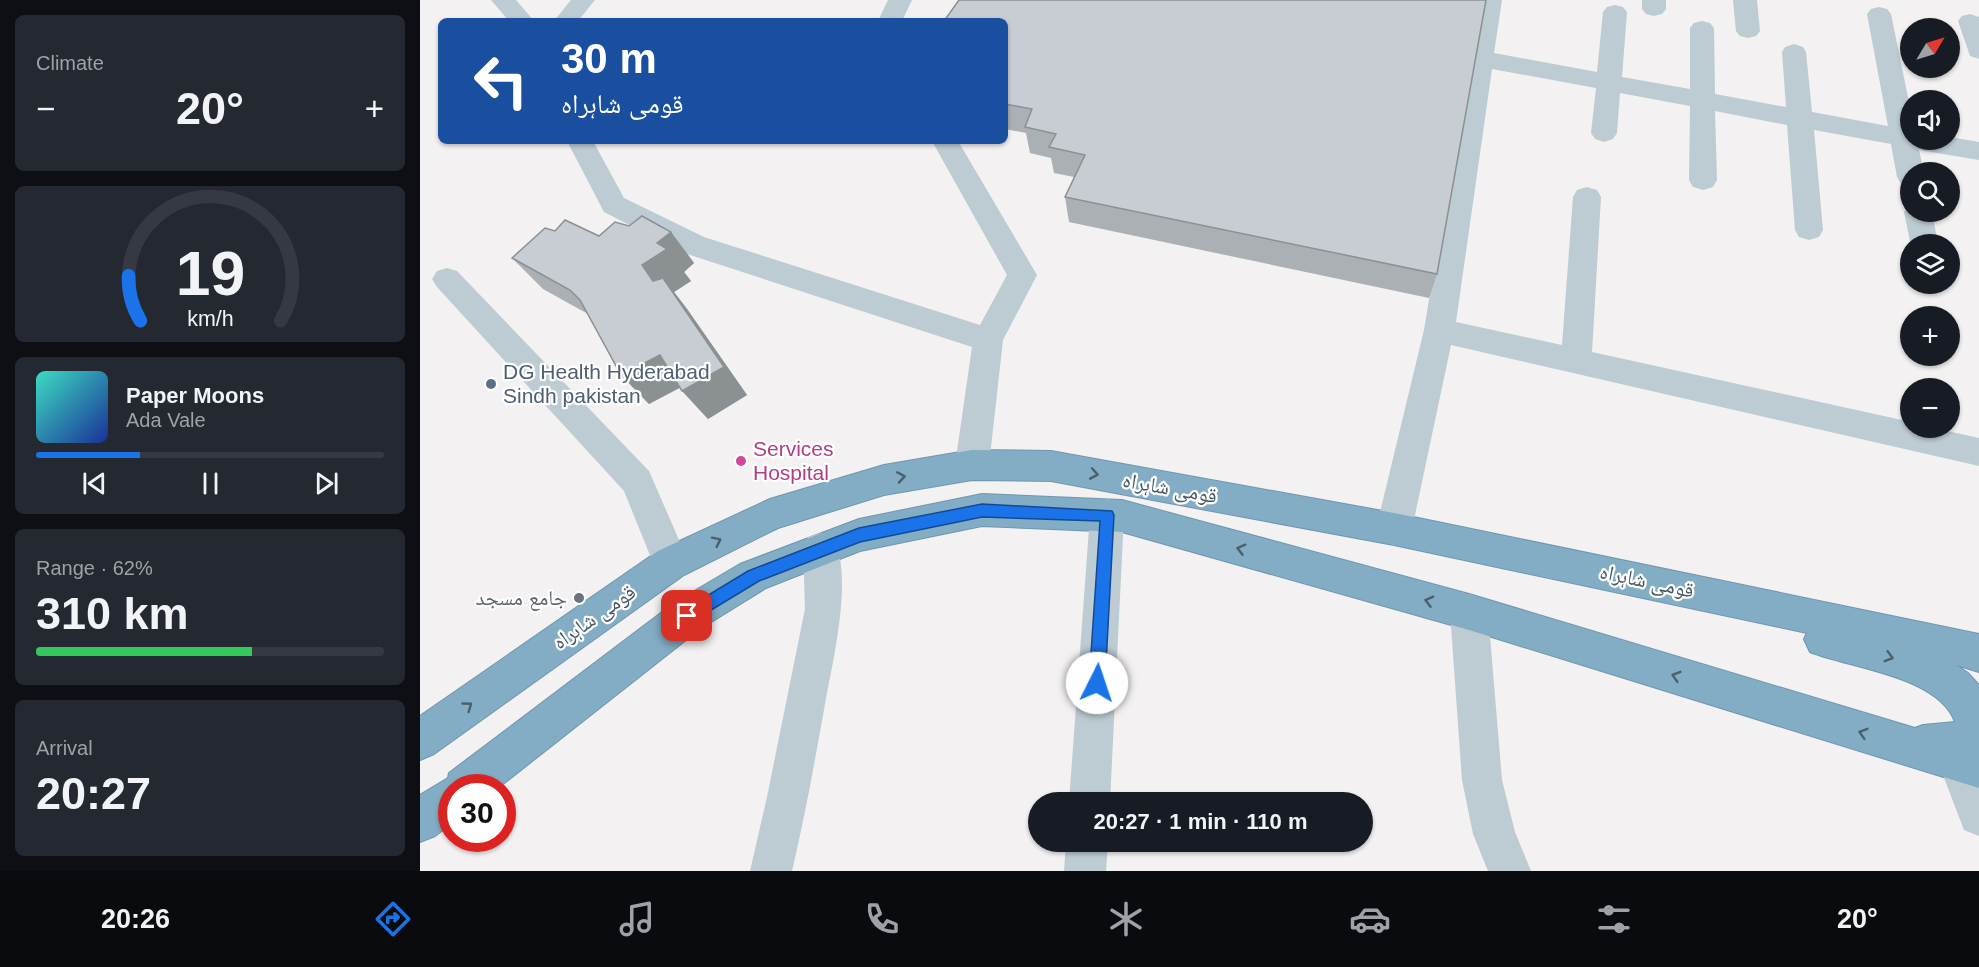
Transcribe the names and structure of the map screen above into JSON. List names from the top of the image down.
{
  "streets": {
    "highway": ["قومی شاہراہ"]
  },
  "places": ["DG Health Hyderabad Sindh pakistan", "Services Hospital", "جامع مسجد"],
  "north": "top right",
  "page": {
    "tile": [
      "Climate",
      ["Range · 62%", "310 km"],
      ["Arrival", "20:27"]
    ],
    "map_buttons": ["+", "−"],
    "turn": ["30 m", "قومی شاہراہ"],
    "heat": ["−", "20°", "+"],
    "song": ["Paper Moons", "Ada Vale"],
    "limit": "30",
    "trip": "20:27 · 1 min · 110 m",
    "tabs": ["20:26", "20°"],
    "gauge": ["19", "km/h"]
  }
}
